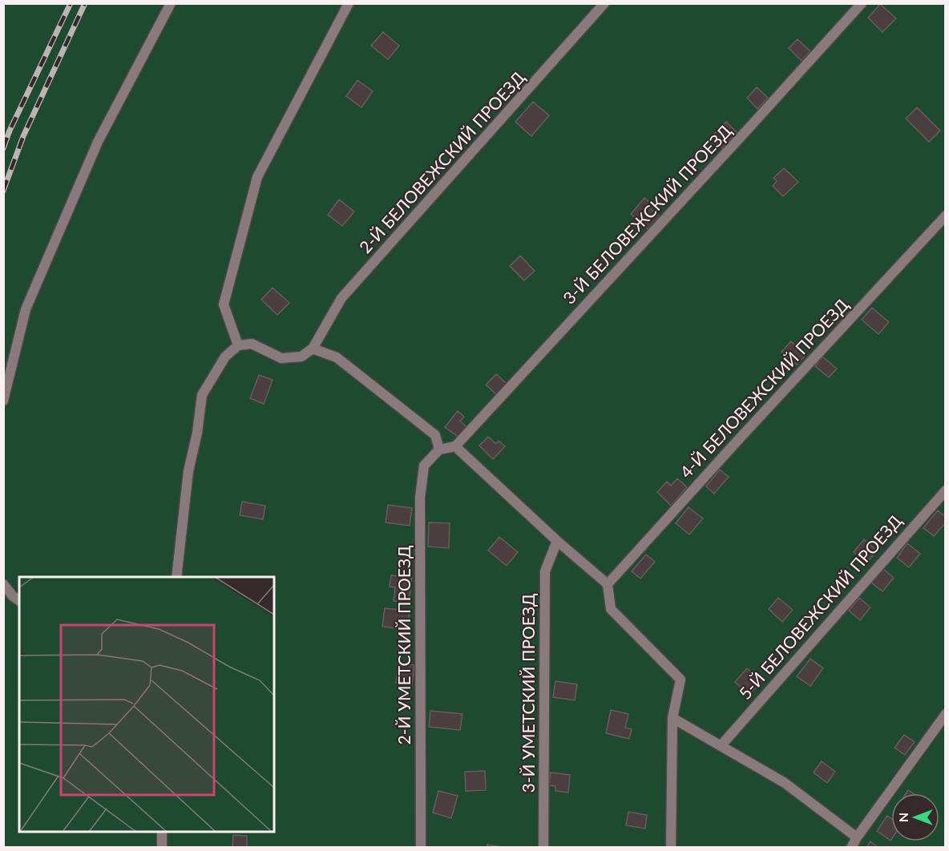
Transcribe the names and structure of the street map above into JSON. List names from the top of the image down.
{
  "streets": {
    "lane": [
      "2-Й БЕЛОВЕЖСКИЙ ПРОЕЗД",
      "3-Й БЕЛОВЕЖСКИЙ ПРОЕЗД",
      "4-Й БЕЛОВЕЖСКИЙ ПРОЕЗД",
      "5-Й БЕЛОВЕЖСКИЙ ПРОЕЗД",
      "2-Й УМЕТСКИЙ ПРОЕЗД",
      "3-Й УМЕТСКИЙ ПРОЕЗД"
    ]
  },
  "north": "left"
}
